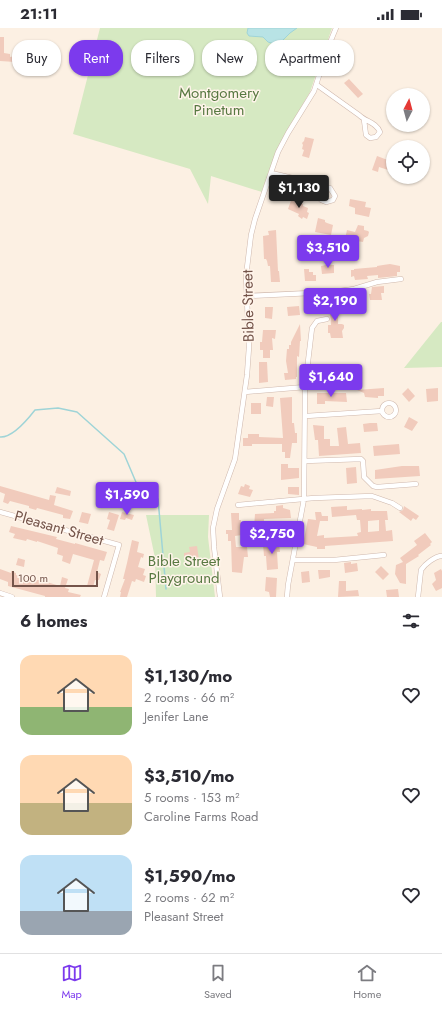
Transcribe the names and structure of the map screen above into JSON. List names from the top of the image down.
{
  "streets": {
    "street": ["Bible Street", "Pleasant Street"]
  },
  "parks": ["Montgomery Pinetum", "Bible Street Playground"],
  "scale_bar": "100 m",
  "north": "top",
  "page": {
    "status": "21:11",
    "chip": [
      "Buy",
      "Rent",
      "Filters",
      "New",
      "Apartment"
    ],
    "price": [
      "$1,130",
      "$3,510",
      "$2,190",
      "$1,640",
      "$1,590",
      "$2,750"
    ],
    "scale": "100 m",
    "heading": "6 homes",
    "list": [
      {
        "name": "$1,130/mo",
        "note": "2 rooms · 66 m² · Jenifer Lane"
      },
      {
        "name": "$3,510/mo",
        "note": "5 rooms · 153 m² · Caroline Farms Road"
      },
      {
        "name": "$1,590/mo",
        "note": "2 rooms · 62 m² · Pleasant Street"
      }
    ],
    "tabs": ["Map", "Saved", "Home"]
  }
}
